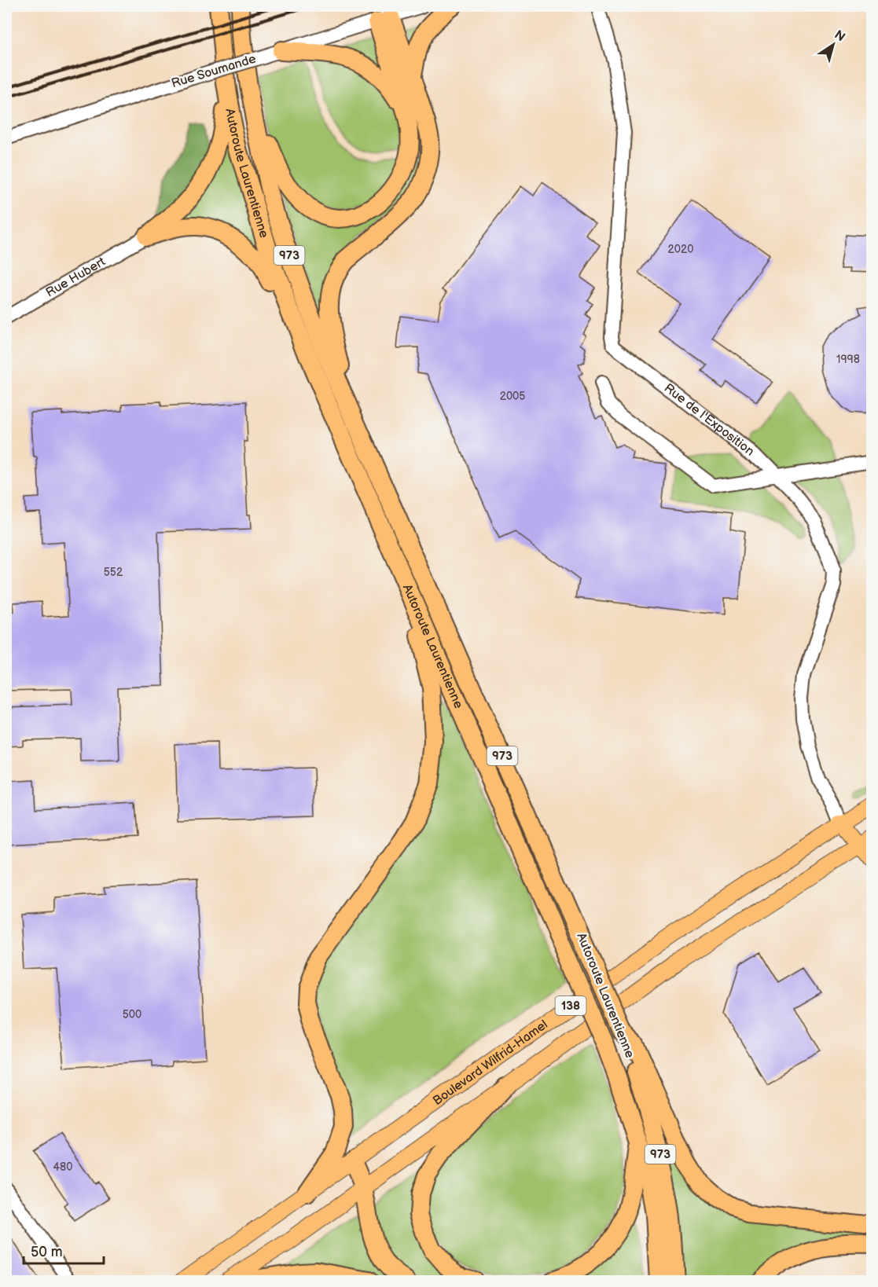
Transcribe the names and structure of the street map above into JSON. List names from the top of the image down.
{
  "streets": {
    "highway": ["Autoroute Laurentienne", "973"],
    "main road": ["138", "Boulevard Wilfrid-Hamel"],
    "street": ["Rue Soumande", "Rue Hubert", "Rue de l'Exposition"]
  },
  "crossings": [
    ["Rue de l'Exposition", "Boulevard Wilfrid-Hamel"]
  ],
  "house_numbers": [
    "2020",
    "1998",
    "2005",
    "552",
    "500",
    "480"
  ],
  "scale_bar": "50 m",
  "north": "top right"
}
